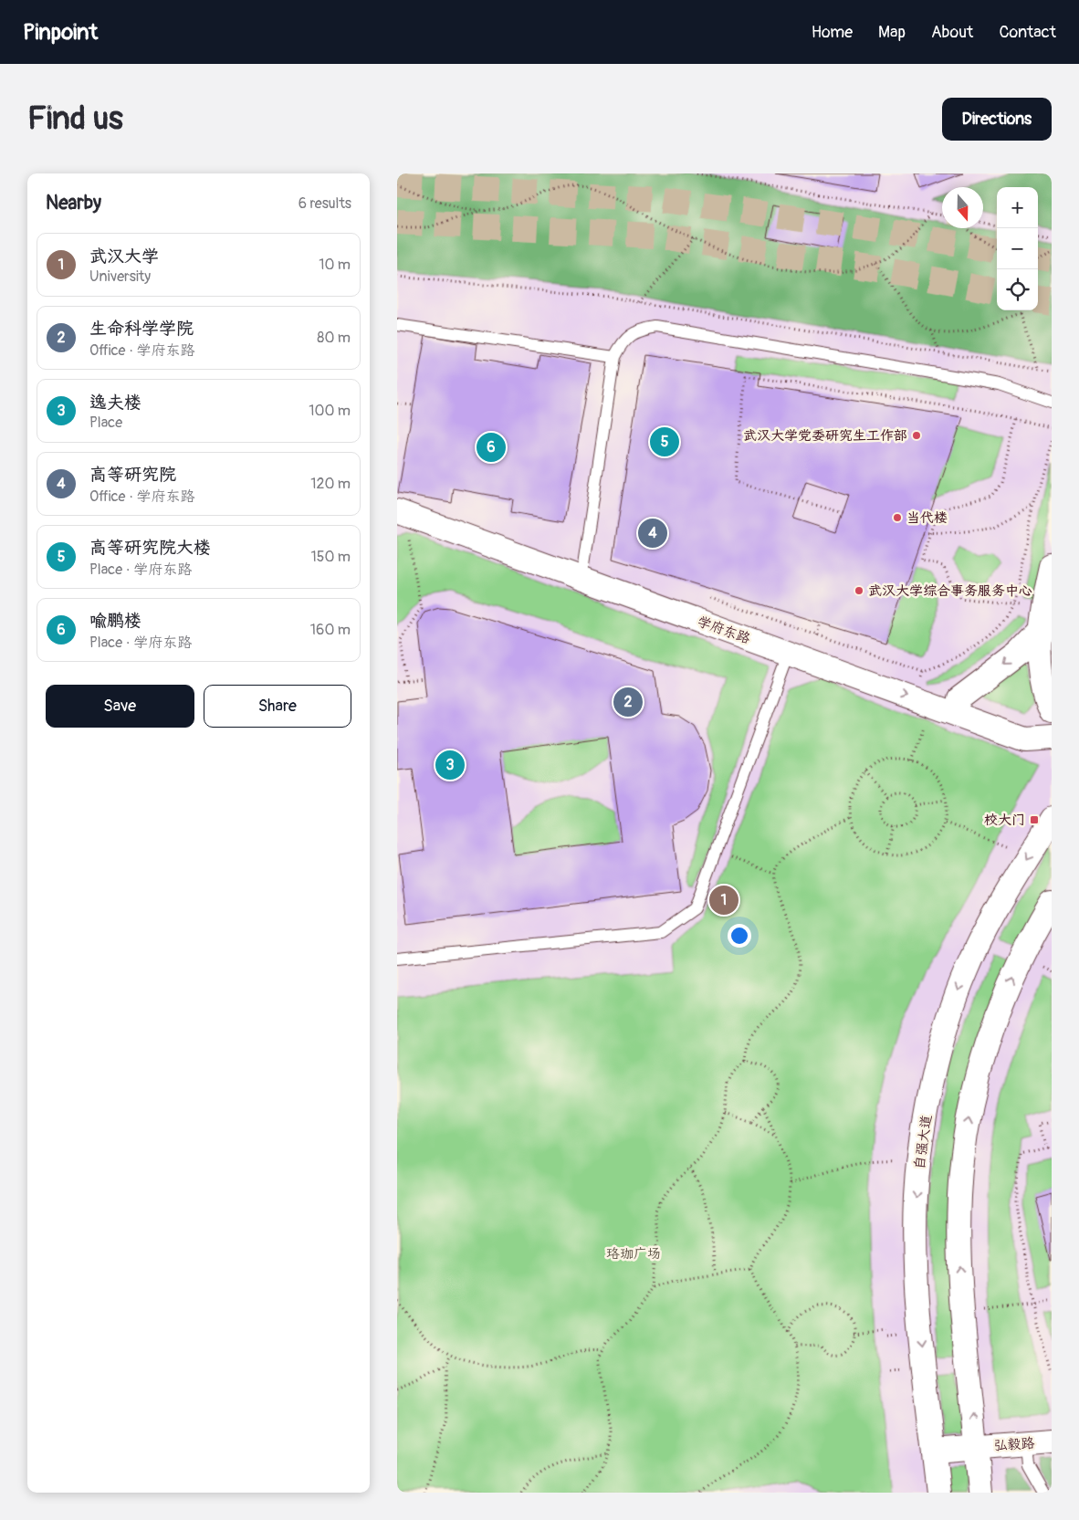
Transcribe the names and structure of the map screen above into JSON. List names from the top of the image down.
{
  "streets": {
    "street": ["学府东路", "自强大道", "弘毅路"]
  },
  "crossings": [
    ["自强大道", "弘毅路"]
  ],
  "parks": ["珞珈广场"],
  "places": {
    "other": ["武汉大学党委研究生工作部", "当代楼", "武汉大学综合事务服务中心"],
    "transit": ["校大门"]
  },
  "north": "bottom",
  "page": {
    "header": "Pinpoint",
    "nav": [
      "Home",
      "Map",
      "About",
      "Contact"
    ],
    "buttons": [
      "Directions",
      ["Save", "Share"]
    ],
    "title": "Find us",
    "heading": ["Nearby", "6 results"],
    "map_buttons": ["+", "−"],
    "list": [
      {
        "mark": "1",
        "name": "武汉大学",
        "note": "University",
        "value": "10 m"
      },
      {
        "mark": "2",
        "name": "生命科学学院",
        "note": "Office · 学府东路",
        "value": "80 m"
      },
      {
        "mark": "3",
        "name": "逸夫楼",
        "note": "Place",
        "value": "100 m"
      },
      {
        "mark": "4",
        "name": "高等研究院",
        "note": "Office · 学府东路",
        "value": "120 m"
      },
      {
        "mark": "5",
        "name": "高等研究院大楼",
        "note": "Place · 学府东路",
        "value": "150 m"
      },
      {
        "mark": "6",
        "name": "喻鹏楼",
        "note": "Place · 学府东路",
        "value": "160 m"
      }
    ],
    "pins": [
      "5",
      "6",
      "4",
      "2",
      "3",
      "1"
    ]
  }
}
